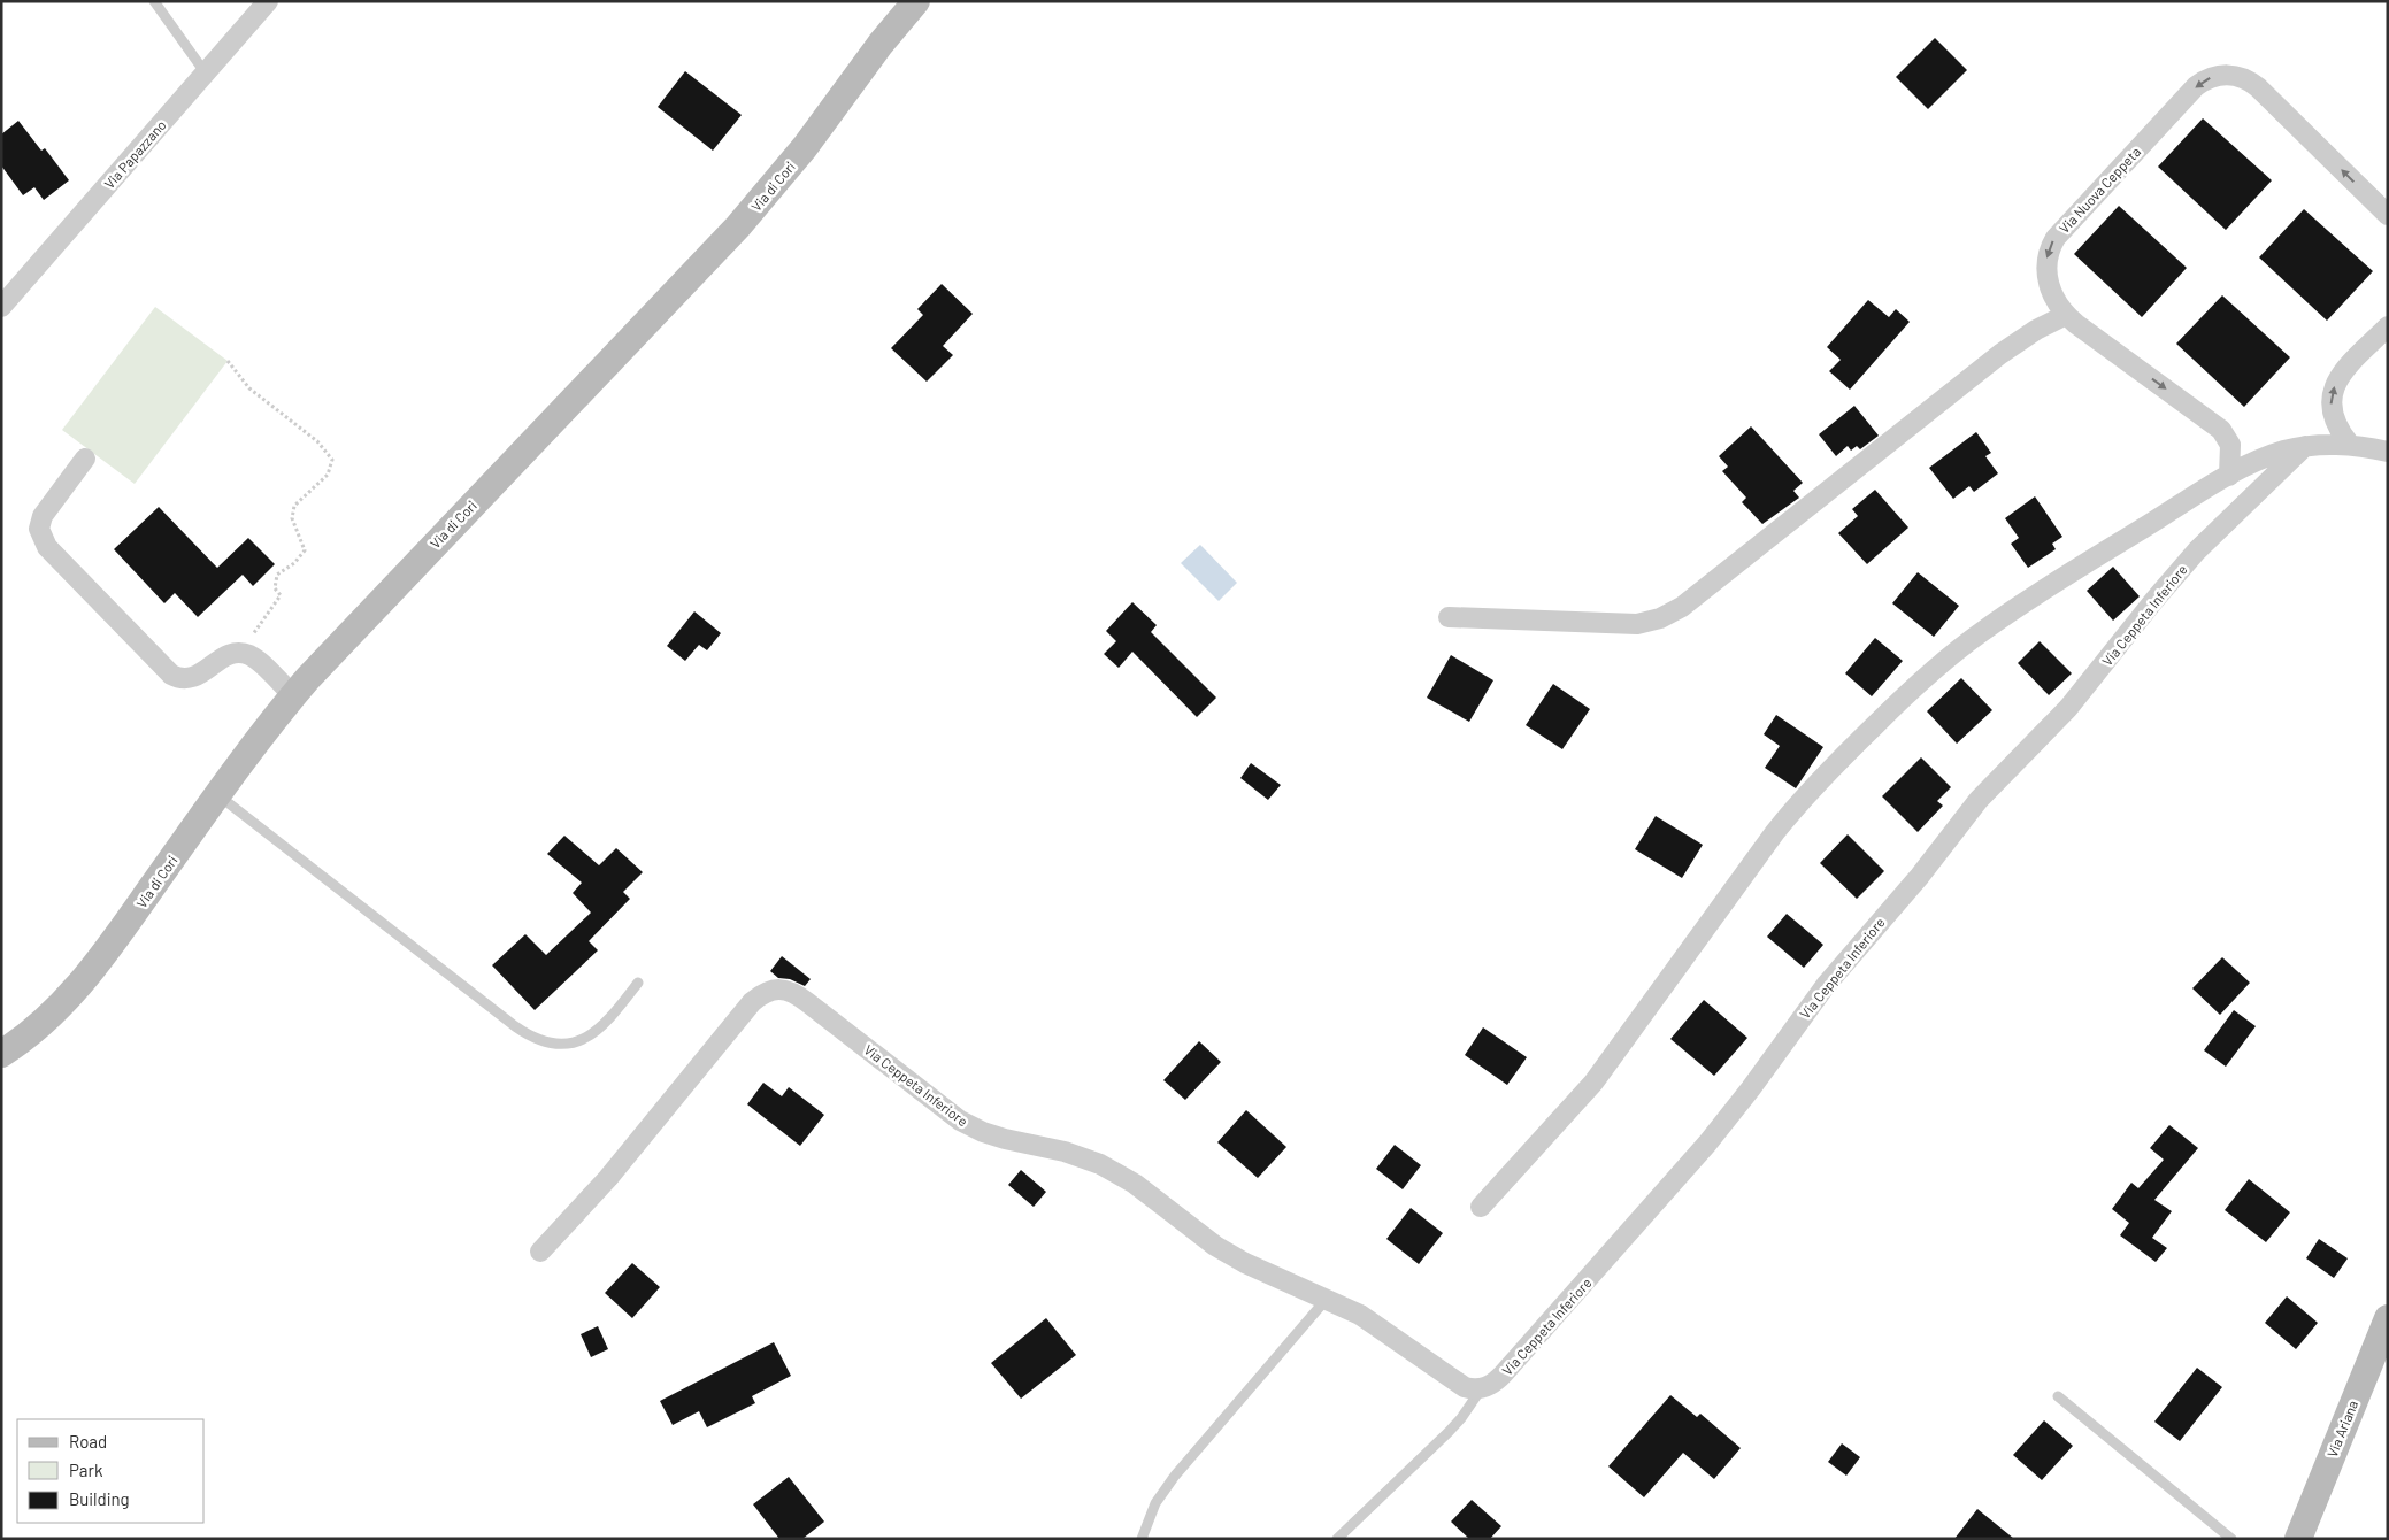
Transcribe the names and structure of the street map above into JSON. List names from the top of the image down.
{
  "streets": {
    "main road": ["Via di Cori", "Via Ariana"],
    "street": ["Via Papazzano", "Via Nuova Ceppeta", "Via Ceppeta Inferiore"]
  },
  "legend": ["Road", "Park", "Building"]
}
